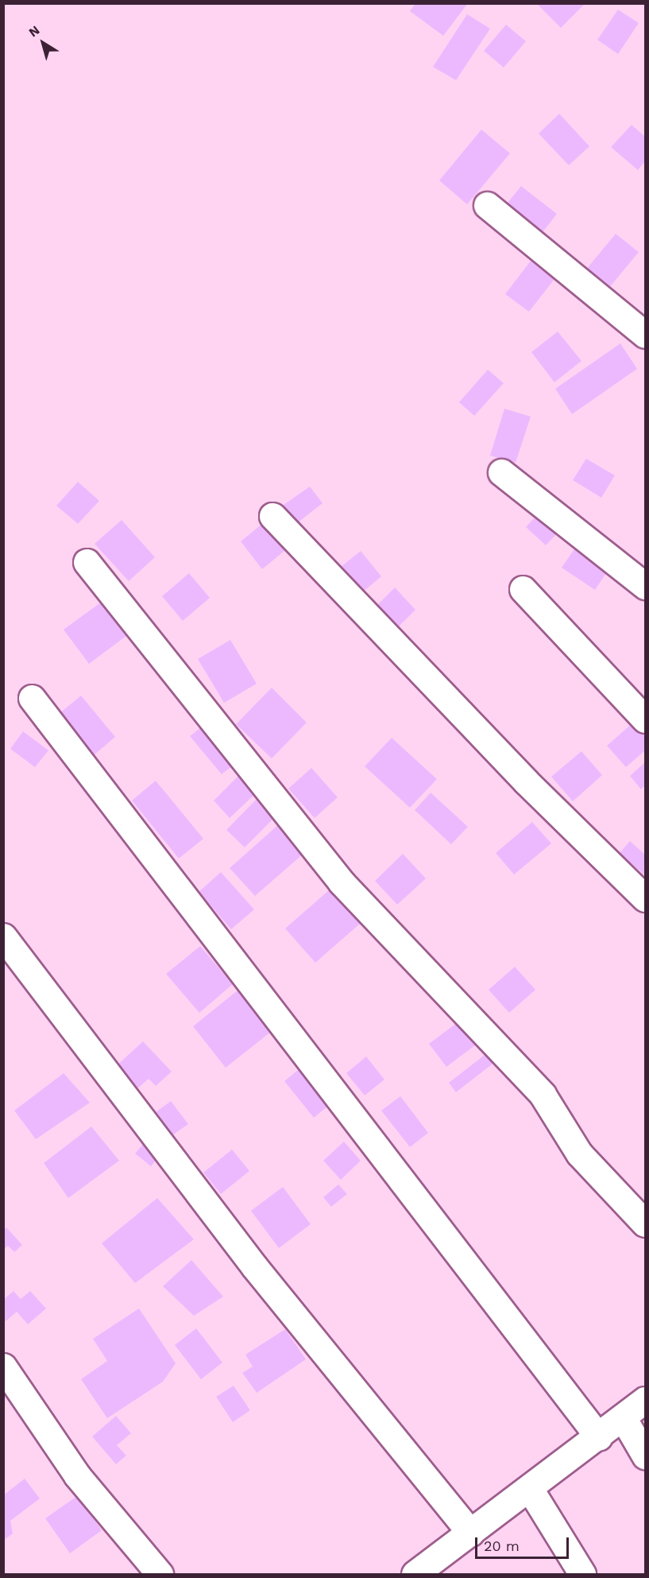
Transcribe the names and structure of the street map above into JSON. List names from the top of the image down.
{
  "scale_bar": "20 m",
  "north": "top left"
}
